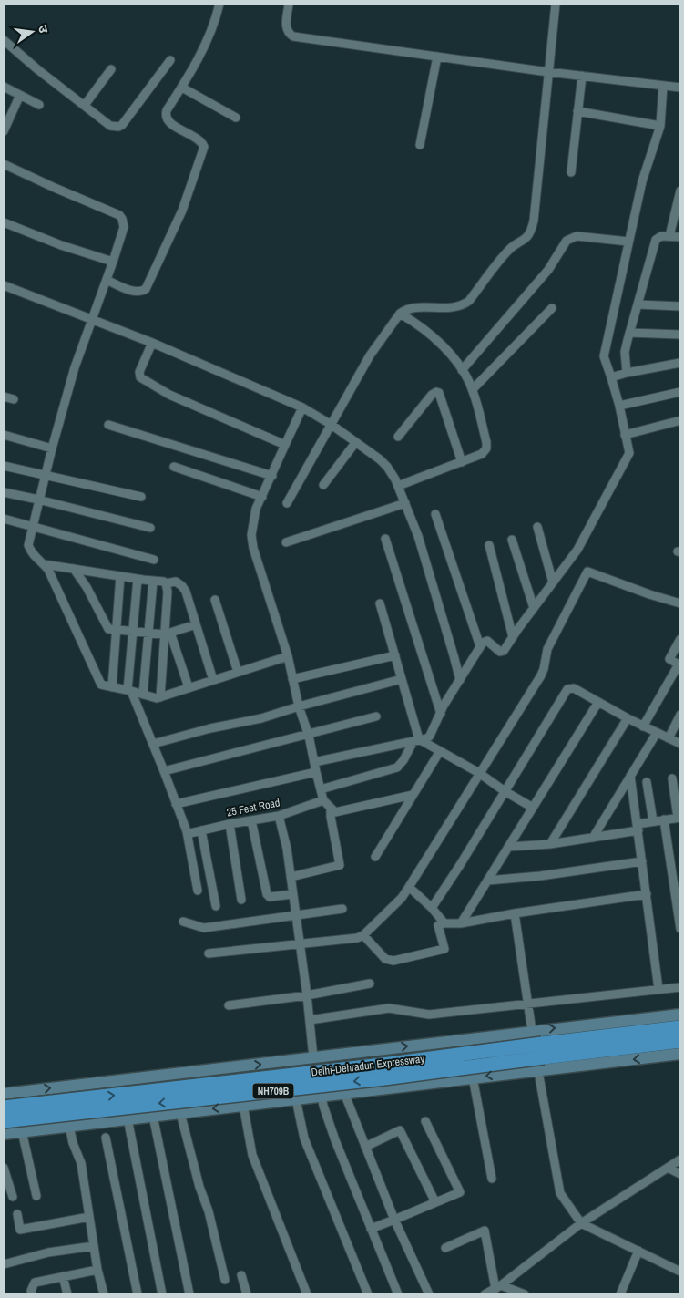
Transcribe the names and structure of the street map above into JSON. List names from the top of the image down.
{
  "streets": {
    "highway": ["Delhi-Dehradun Expressway", "NH709B"],
    "street": ["25 Feet Road"]
  },
  "north": "right"
}
